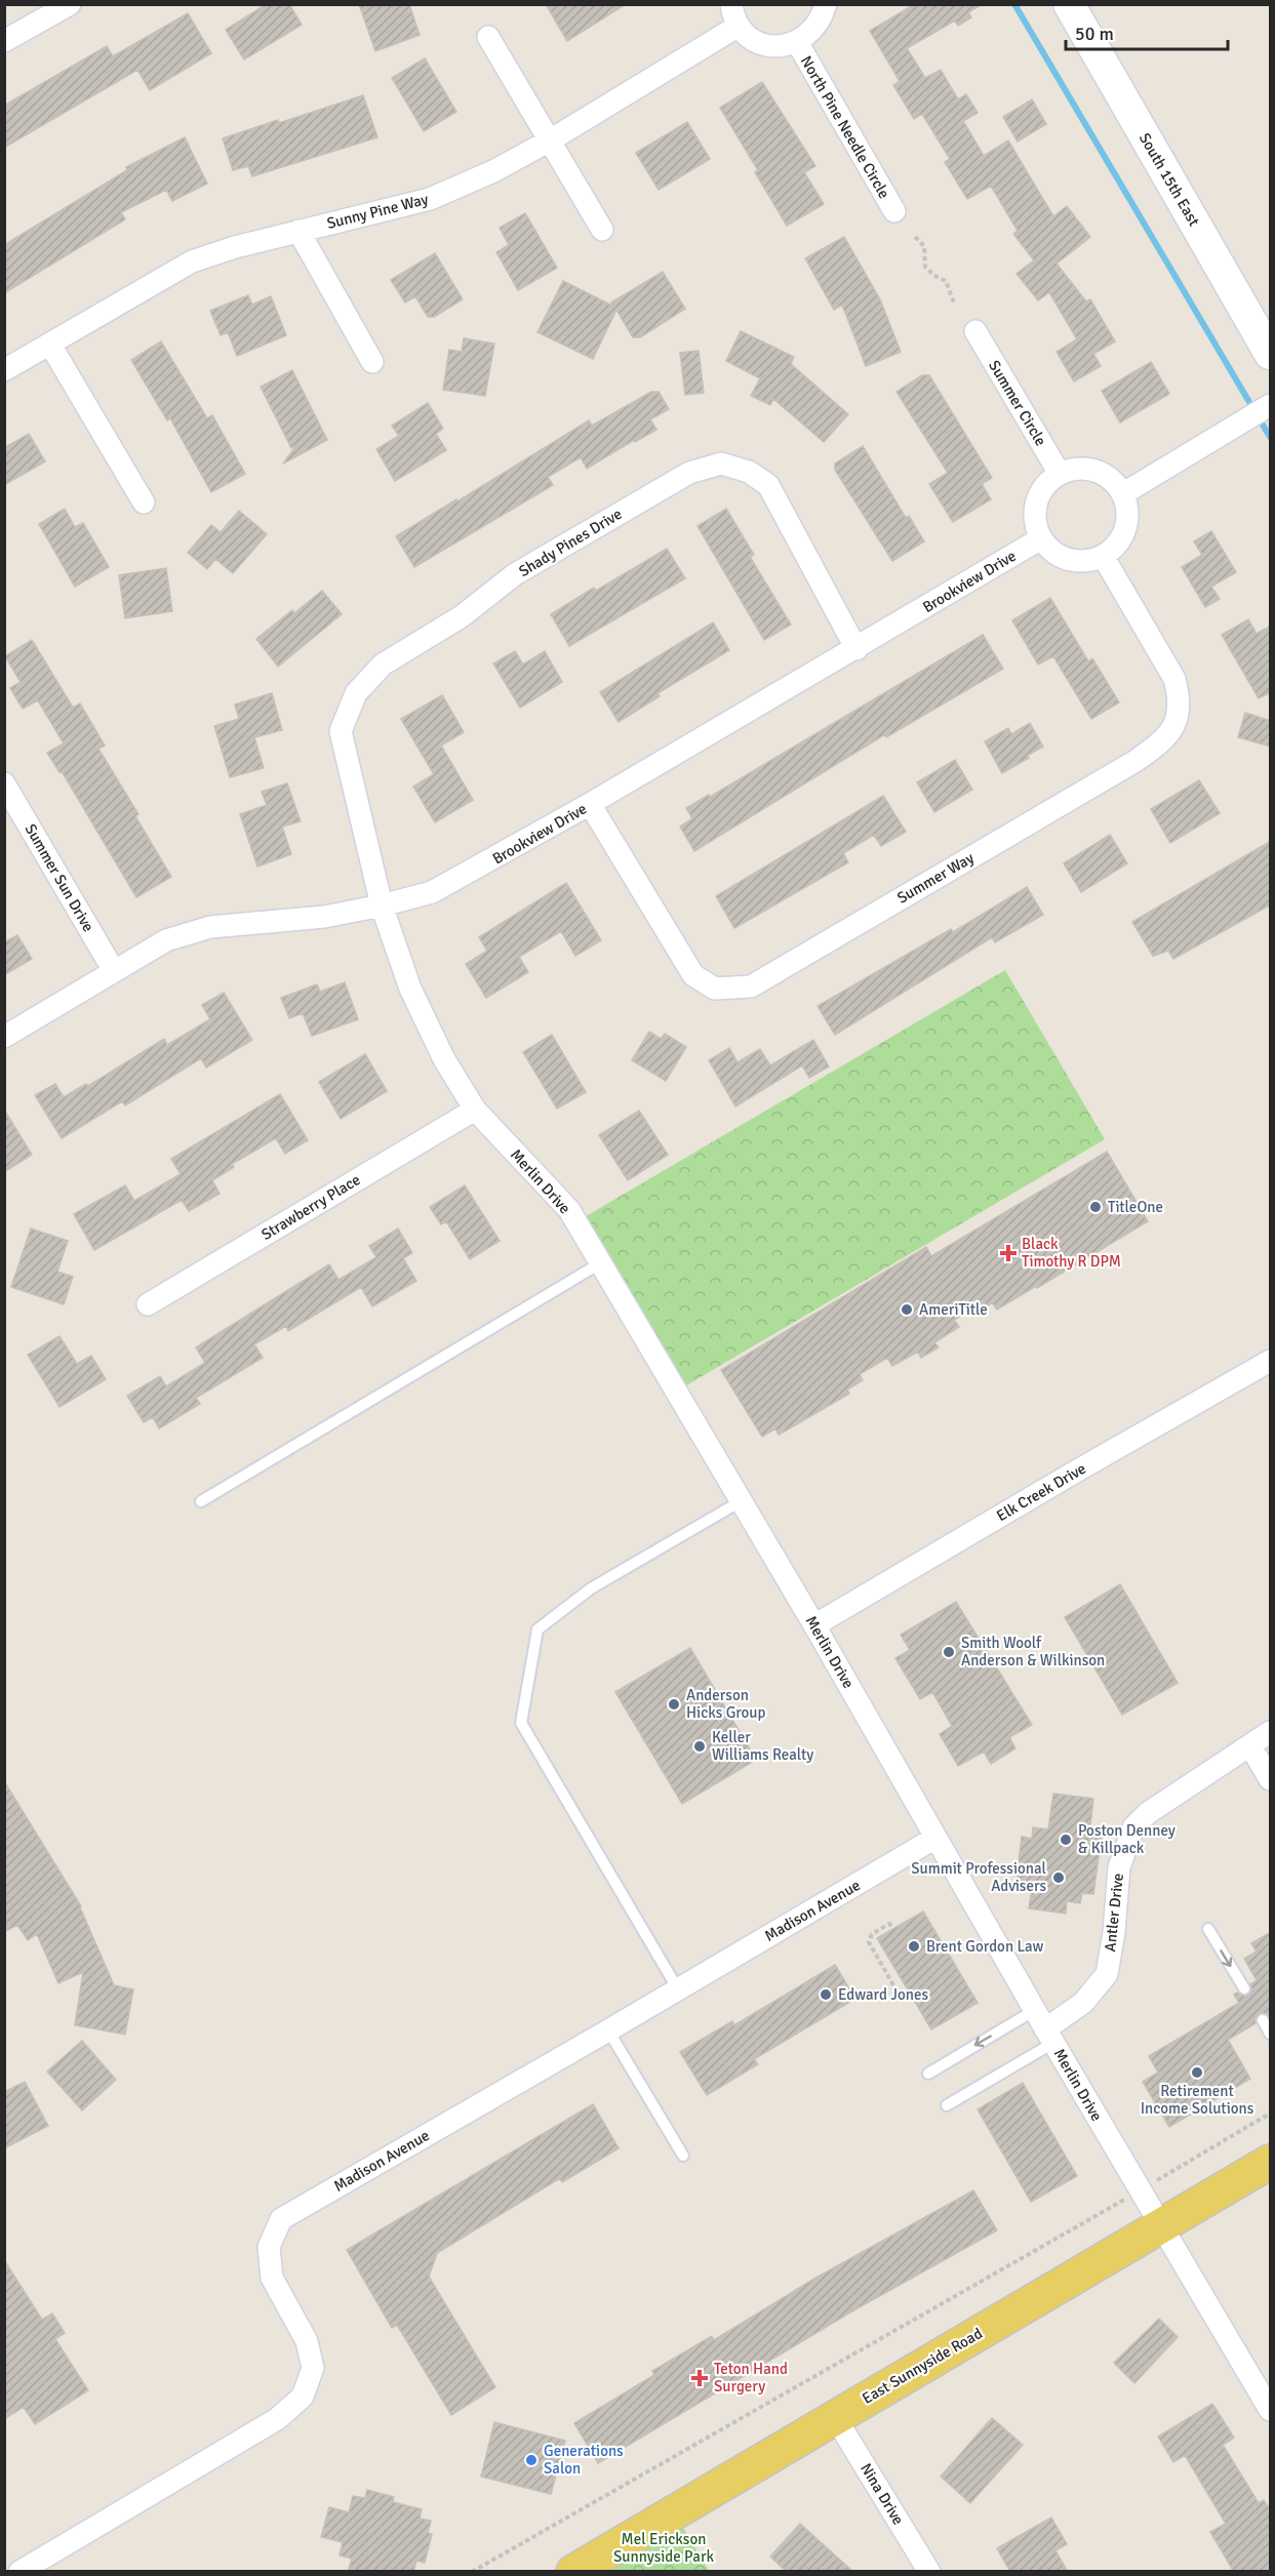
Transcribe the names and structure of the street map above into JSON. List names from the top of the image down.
{
  "streets": {
    "main road": ["South 15th East", "East Sunnyside Road"],
    "street": [
      "North Pine Needle Circle",
      "Sunny Pine Way",
      "Summer Circle",
      "Shady Pines Drive",
      "Brookview Drive",
      "Summer Sun Drive",
      "Summer Way",
      "Merlin Drive",
      "Strawberry Place",
      "Elk Creek Drive",
      "Madison Avenue",
      "Antler Drive",
      "Nina Drive"
    ]
  },
  "crossings": [
    ["Summer Circle", "Brookview Drive"],
    ["Summer Circle", "Summer Way"],
    ["Shady Pines Drive", "Brookview Drive"],
    ["Shady Pines Drive", "Merlin Drive"],
    ["Brookview Drive", "Summer Sun Drive"],
    ["Brookview Drive", "Summer Way"],
    ["Brookview Drive", "Merlin Drive"],
    ["Merlin Drive", "Strawberry Place"],
    ["Merlin Drive", "Elk Creek Drive"],
    ["Merlin Drive", "Madison Avenue"],
    ["Merlin Drive", "Antler Drive"],
    ["Merlin Drive", "East Sunnyside Road"],
    ["East Sunnyside Road", "Nina Drive"]
  ],
  "parks": ["Mel Erickson Sunnyside Park"],
  "places": {
    "other": [
      "TitleOne",
      "AmeriTitle",
      "Smith Woolf Anderson & Wilkinson",
      "Anderson Hicks Group",
      "Keller Williams Realty",
      "Poston Denney & Killpack",
      "Summit Professional Advisers",
      "Brent Gordon Law",
      "Edward Jones",
      "Retirement Income Solutions",
      "Generations Salon"
    ],
    "health": ["Black Timothy R DPM", "Teton Hand Surgery"]
  },
  "scale_bar": "50 m"
}
